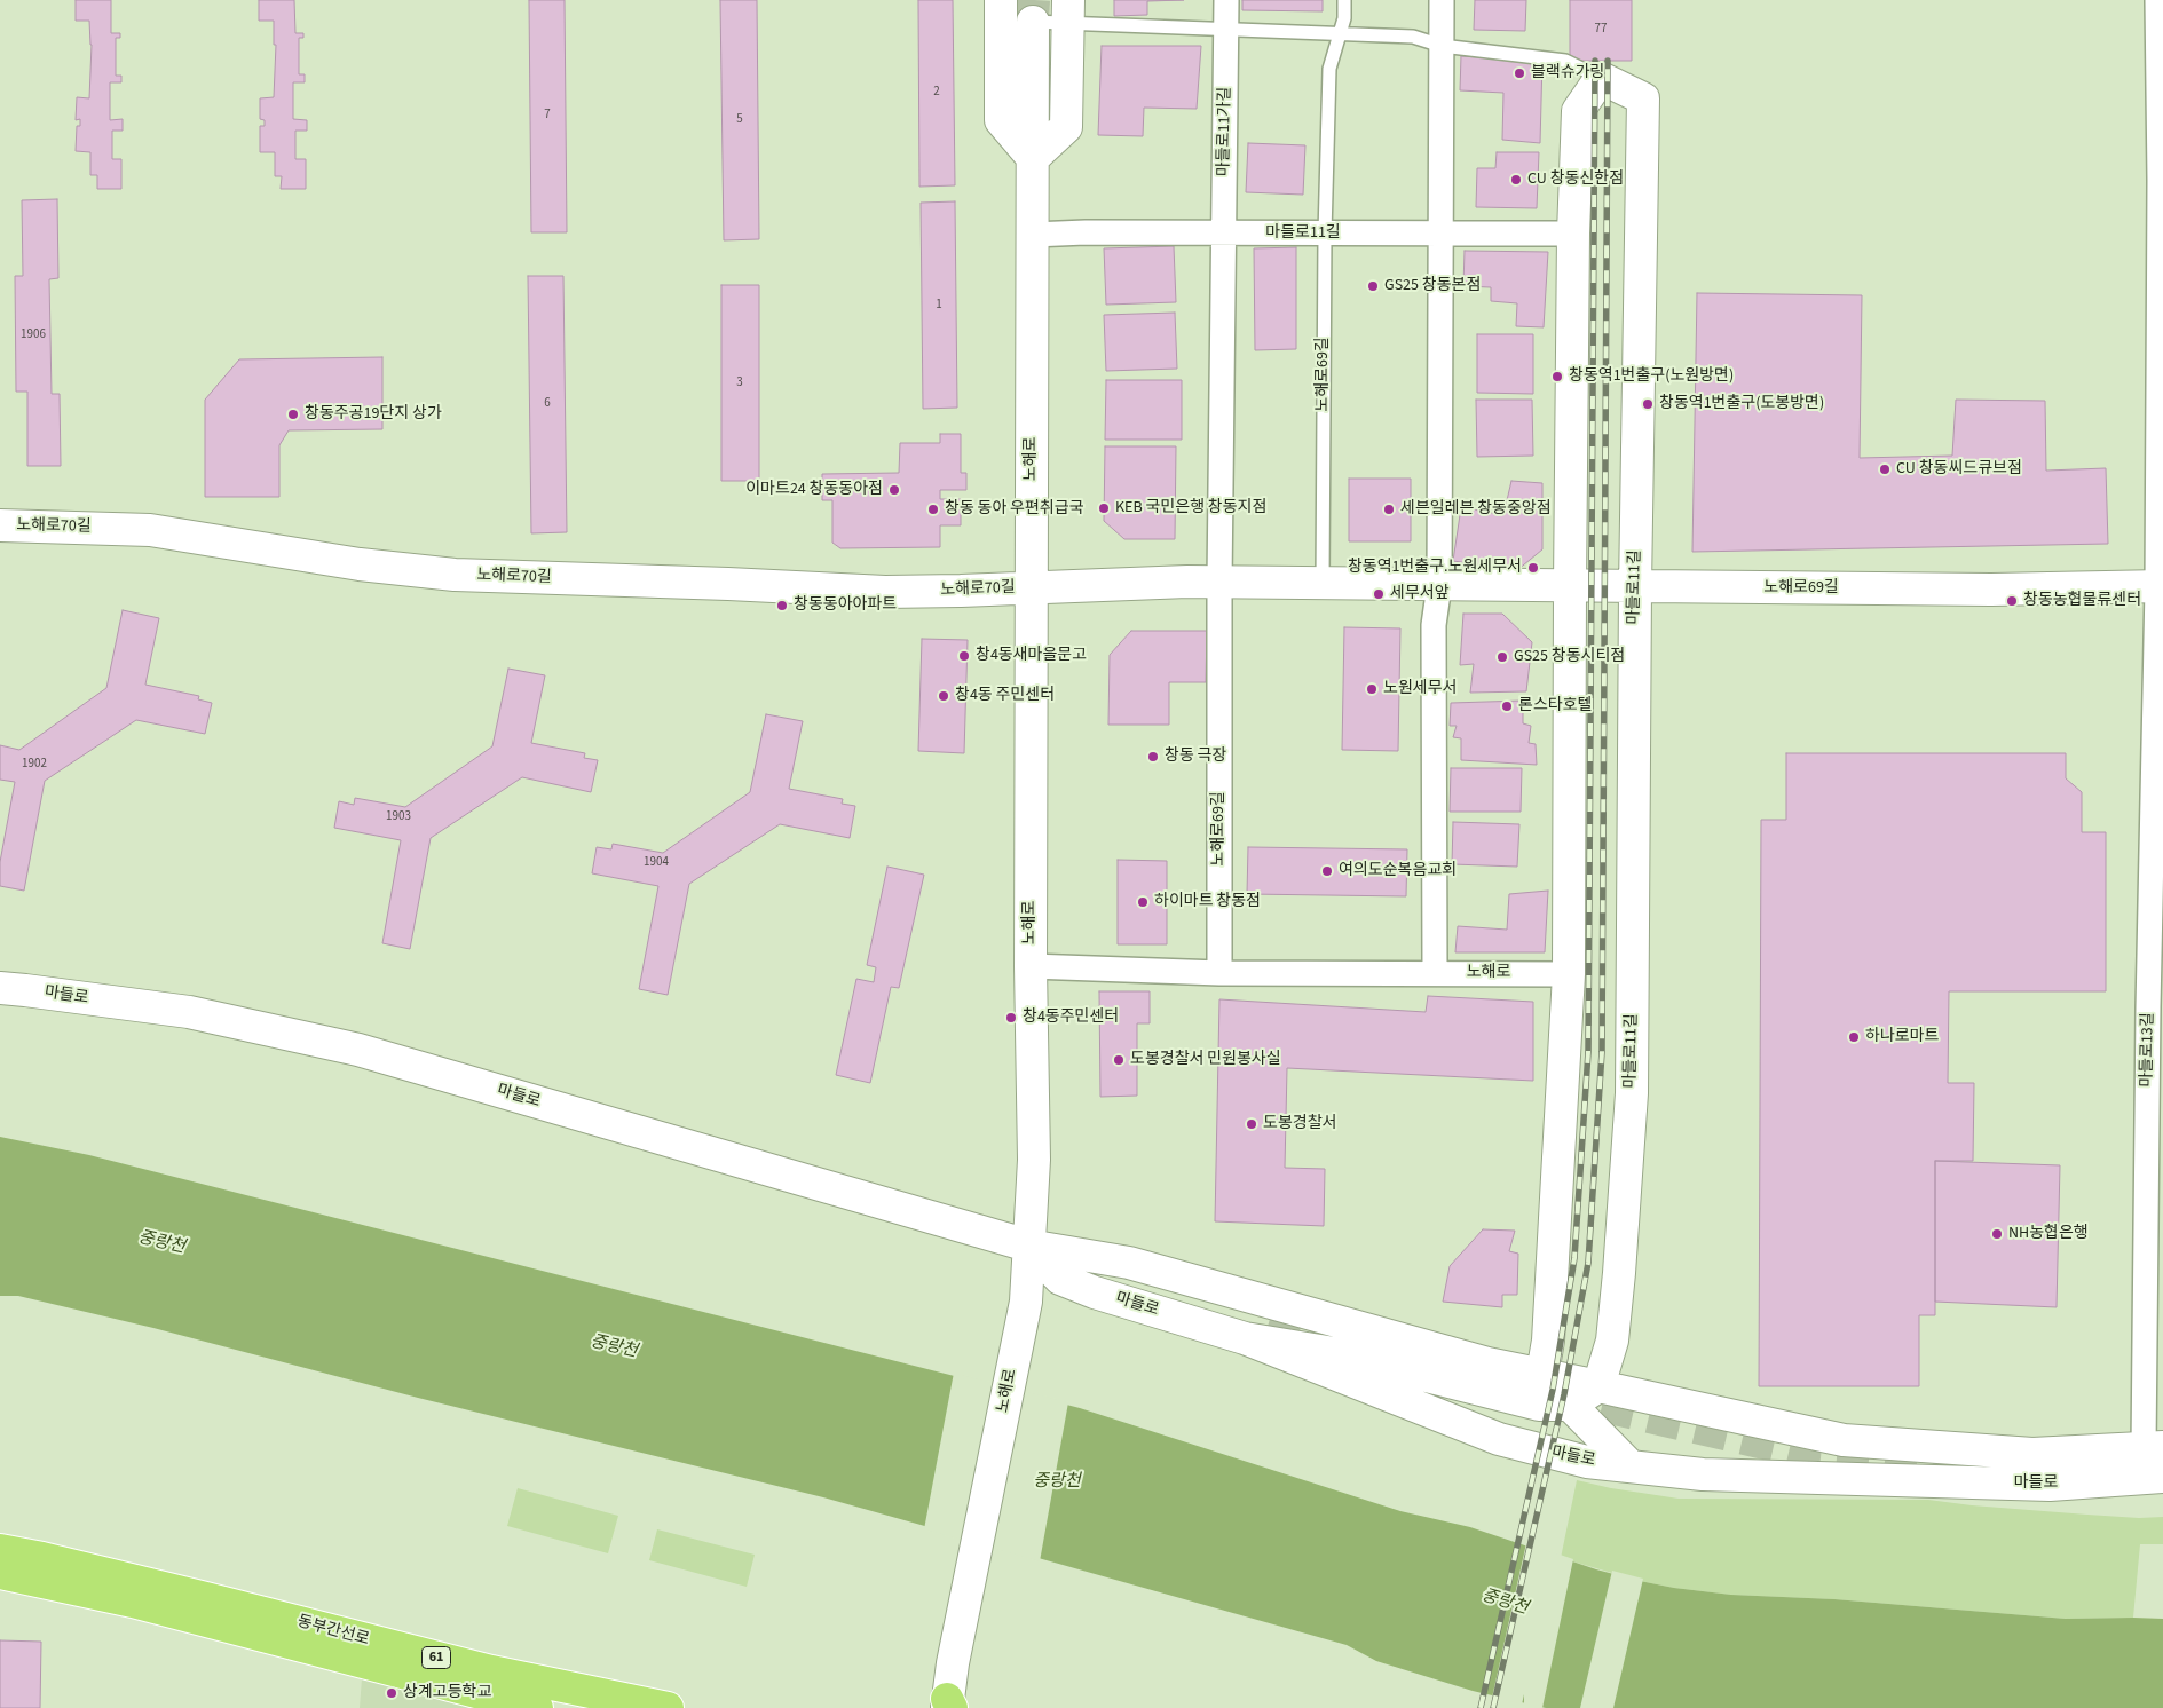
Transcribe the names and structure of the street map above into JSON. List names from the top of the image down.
{
  "streets": {
    "highway": ["동부간선로", "61"],
    "main road": [
      "마들로11길",
      "노해로69길",
      "노해로",
      "노해로70길",
      "마들로"
    ],
    "street": ["마들로11가길", "마들로13길"]
  },
  "crossings": [
    ["마들로11가길", "마들로11길"],
    ["마들로11가길", "노해로69길"],
    ["마들로11길", "노해로69길"],
    ["마들로11길", "노해로"],
    ["마들로11길", "마들로"],
    ["노해로69길", "노해로"],
    ["노해로69길", "노해로70길"],
    ["노해로69길", "마들로13길"],
    ["노해로", "노해로70길"],
    ["노해로", "마들로"],
    ["마들로", "마들로13길"]
  ],
  "water": ["중랑천"],
  "places": [
    "블랙슈가링",
    "CU 창동신한점",
    "GS25 창동본점",
    "창동역1번출구(노원방면)",
    "창동역1번출구(도봉방면)",
    "창동주공19단지 상가",
    "CU 창동씨드큐브점",
    "이마트24 창동동아점",
    "KEB 국민은행 창동지점",
    "창동 동아 우편취급국",
    "세븐일레븐 창동중앙점",
    "창동역1번출구.노원세무서",
    "세무서앞",
    "창동농협물류센터",
    "창동동아아파트",
    "창4동새마을문고",
    "GS25 창동시티점",
    "노원세무서",
    "창4동 주민센터",
    "론스타호텔",
    "창동 극장",
    "여의도순복음교회",
    "하이마트 창동점",
    "창4동주민센터",
    "하나로마트",
    "도봉경찰서 민원봉사실",
    "도봉경찰서",
    "NH농협은행",
    "상계고등학교"
  ],
  "house_numbers": [
    "77",
    "2",
    "7",
    "5",
    "1",
    "1906",
    "3",
    "6",
    "1902",
    "1903",
    "1904"
  ]
}
